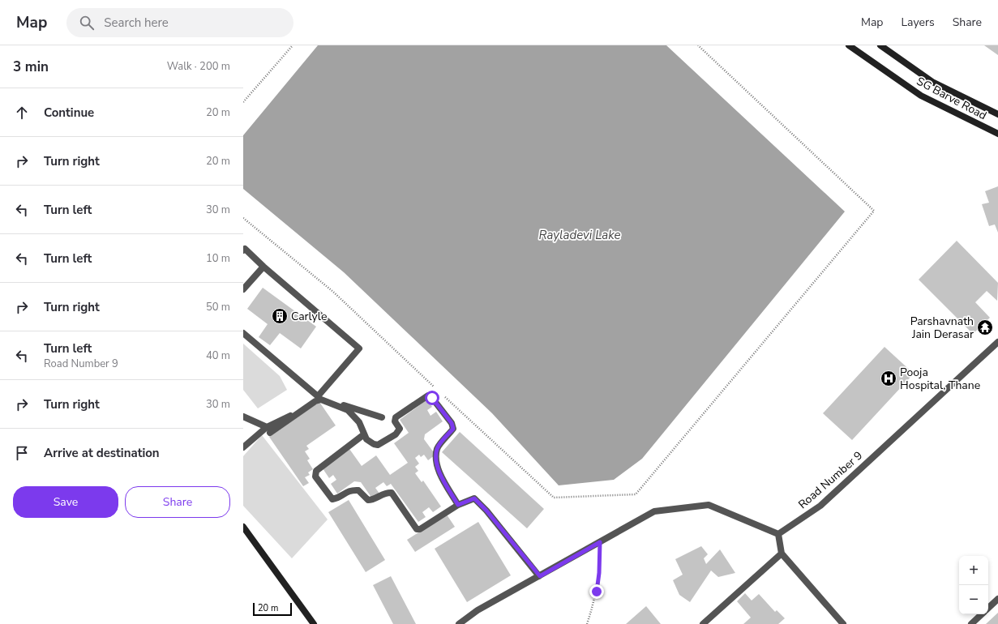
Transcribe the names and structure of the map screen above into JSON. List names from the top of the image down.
{
  "streets": {
    "main road": ["SG Barve Road"],
    "street": ["Road Number 9"]
  },
  "water": ["Rayladevi Lake"],
  "places": {
    "building": ["Carlyle"],
    "temple": ["Parshavnath Jain Derasar"],
    "hospital": ["Pooja Hospital, Thane"]
  },
  "scale_bar": "20 m",
  "page": {
    "header": "Map",
    "search": "Search here",
    "nav": ["Map", "Layers", "Share"],
    "heading": ["3 min", "Walk · 200 m"],
    "list": [
      ["Continue", "20 m"],
      ["Turn right", "20 m"],
      ["Turn left", "30 m"],
      ["Turn left", "10 m"],
      ["Turn right", "50 m"],
      ["Turn left", "Road Number 9", "40 m"],
      ["Turn right", "30 m"],
      "Arrive at destination"
    ],
    "buttons": ["Save", "Share"],
    "map_buttons": ["+", "−"],
    "scale": "20 m"
  }
}
